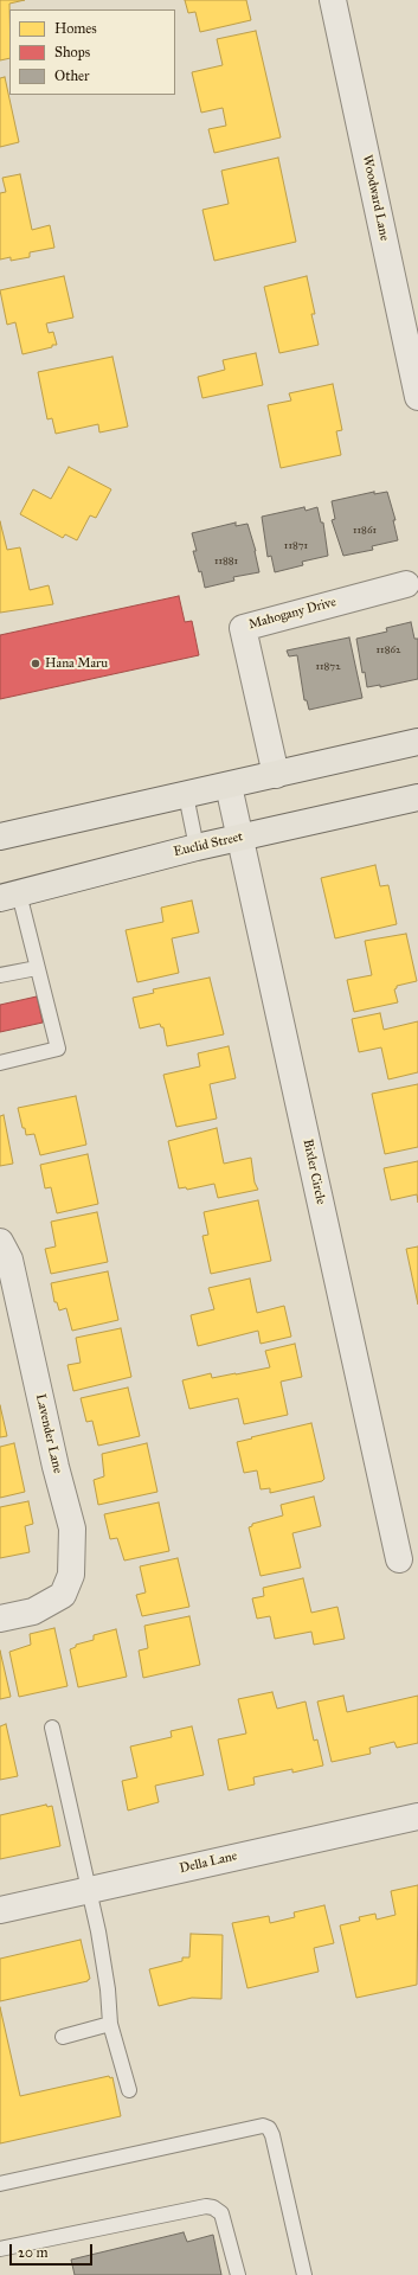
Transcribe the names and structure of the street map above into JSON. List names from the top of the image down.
{
  "streets": {
    "main road": ["Euclid Street"],
    "street": [
      "Woodward Lane",
      "Mahogany Drive",
      "Bixler Circle",
      "Lavender Lane",
      "Della Lane"
    ]
  },
  "crossings": [
    ["Euclid Street", "Bixler Circle"]
  ],
  "places": ["Hana Maru"],
  "house_numbers": [
    "11861",
    "11871",
    "11881",
    "11862",
    "11872"
  ],
  "legend": ["Homes", "Shops", "Other"],
  "scale_bar": "20 m"
}
